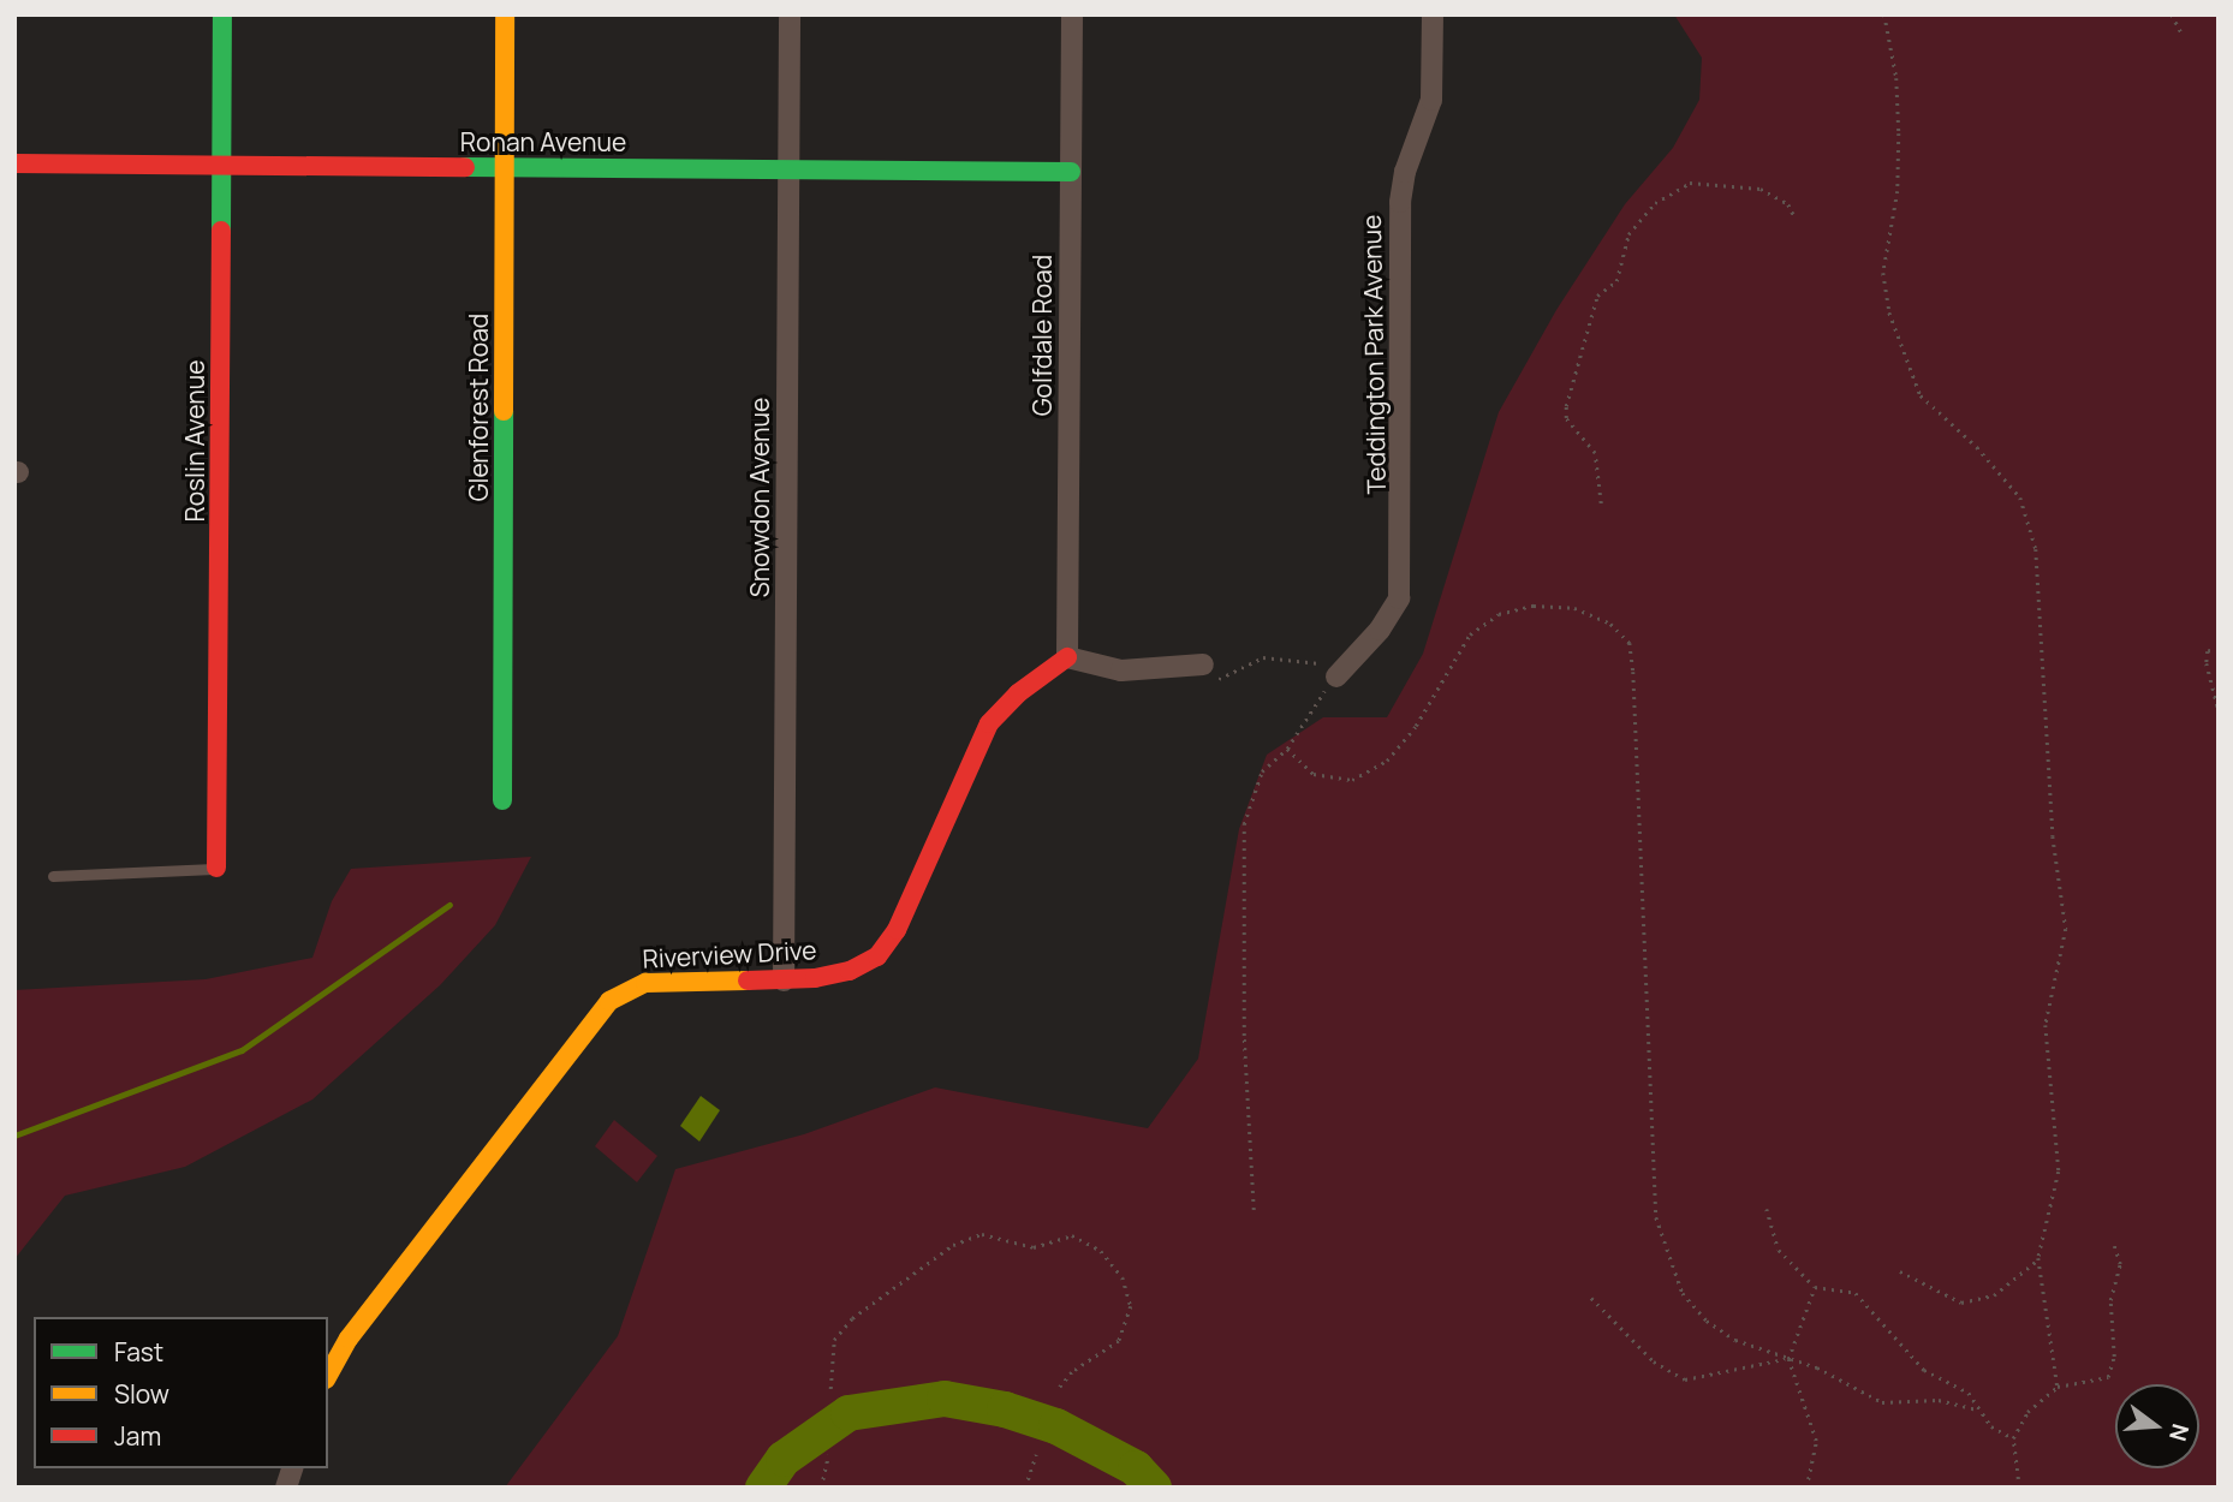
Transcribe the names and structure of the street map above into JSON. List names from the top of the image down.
{
  "streets": {
    "street": [
      "Ronan Avenue",
      "Golfdale Road",
      "Teddington Park Avenue",
      "Glenforest Road",
      "Roslin Avenue",
      "Snowdon Avenue",
      "Riverview Drive"
    ]
  },
  "crossings": [
    ["Ronan Avenue", "Golfdale Road"],
    ["Ronan Avenue", "Glenforest Road"],
    ["Ronan Avenue", "Roslin Avenue"],
    ["Ronan Avenue", "Snowdon Avenue"],
    ["Golfdale Road", "Riverview Drive"],
    ["Snowdon Avenue", "Riverview Drive"]
  ],
  "legend": ["Fast", "Slow", "Jam"],
  "north": "right"
}
